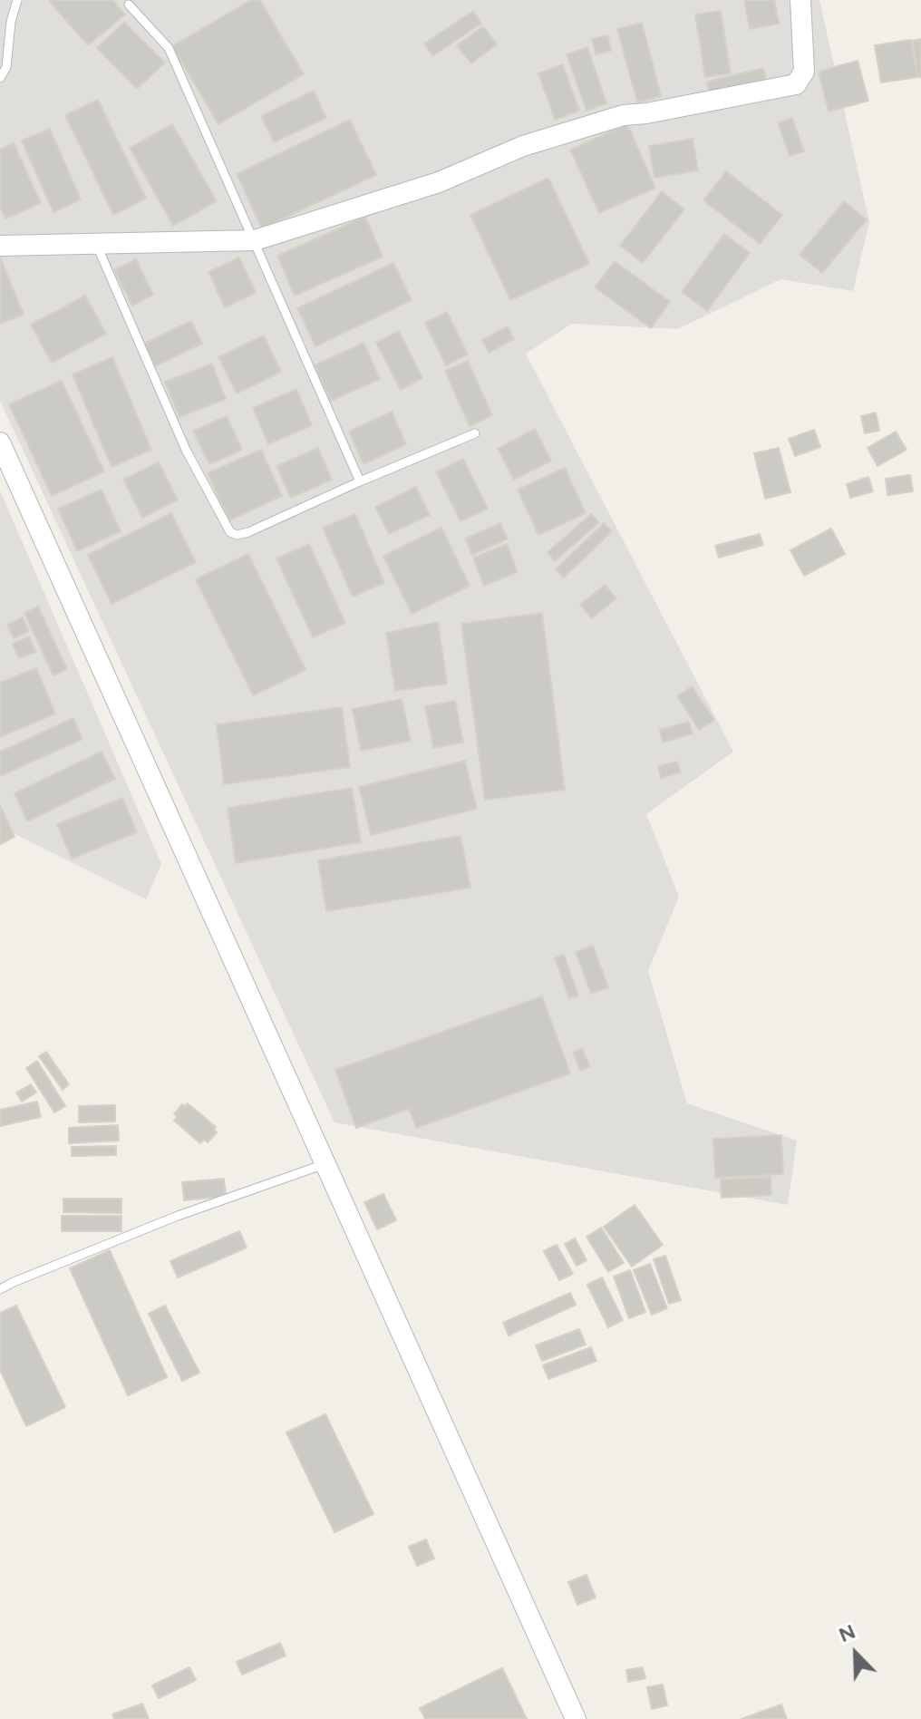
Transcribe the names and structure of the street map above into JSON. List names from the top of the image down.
{
  "north": "top left"
}
